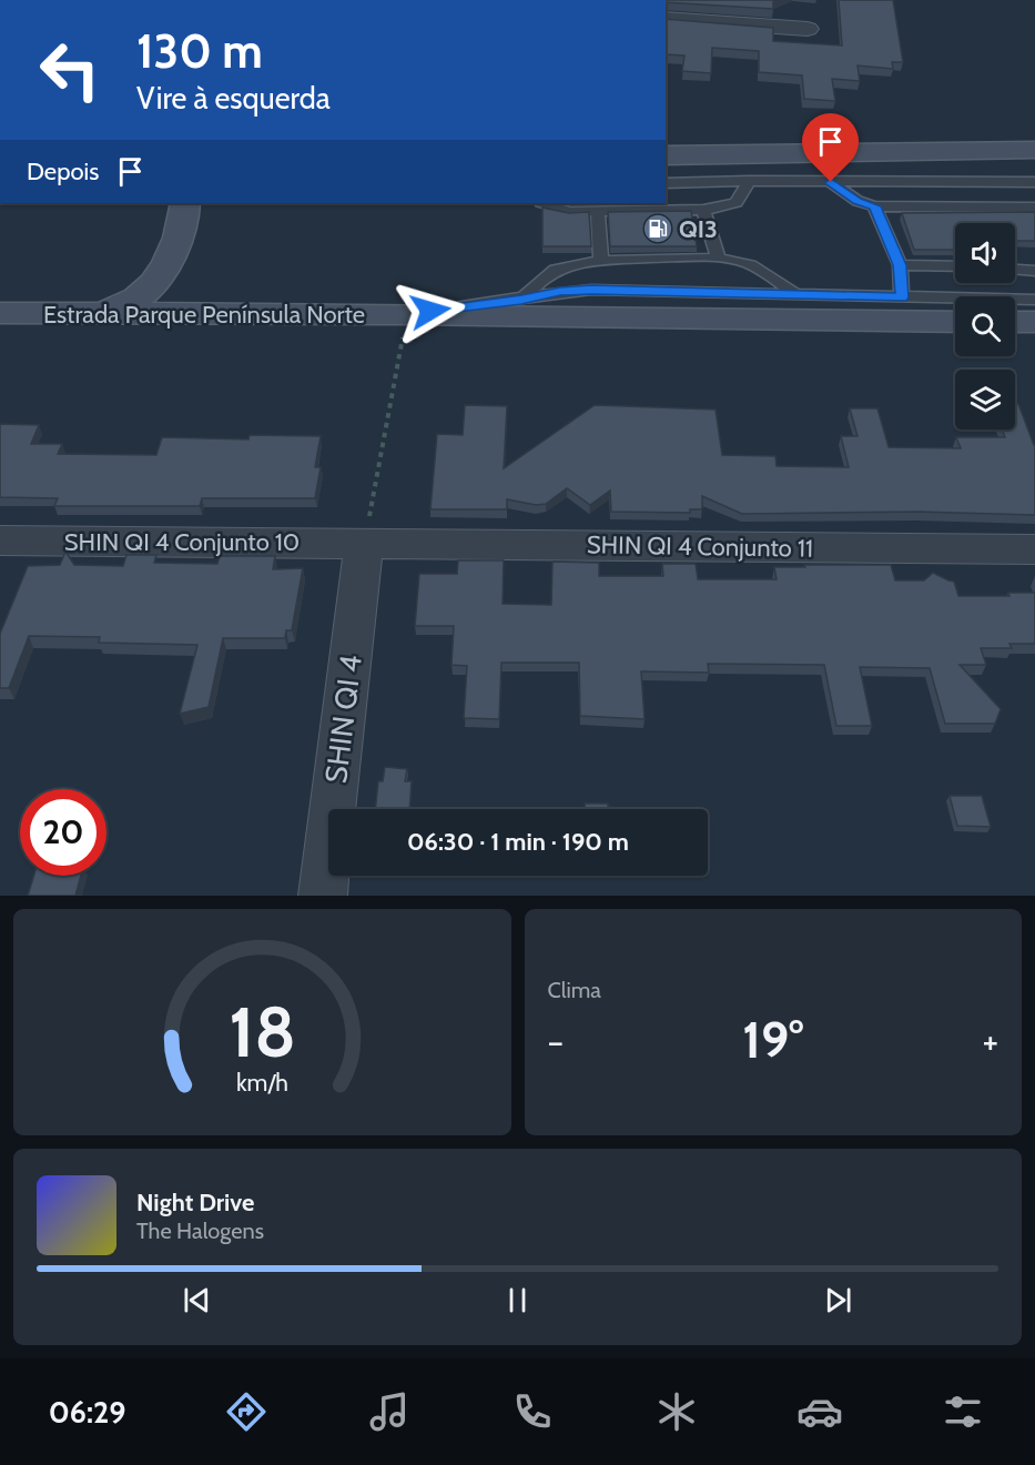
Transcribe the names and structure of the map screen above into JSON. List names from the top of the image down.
{
  "streets": {
    "main road": ["Estrada Parque Península Norte"],
    "street": ["SHIN QI 4 Conjunto 10", "SHIN QI 4 Conjunto 11", "SHIN QI 4"]
  },
  "crossings": [
    ["SHIN QI 4 Conjunto 10", "SHIN QI 4 Conjunto 11"],
    ["SHIN QI 4 Conjunto 10", "SHIN QI 4"],
    ["SHIN QI 4 Conjunto 11", "SHIN QI 4"]
  ],
  "places": {
    "fuel station": ["QI3"]
  },
  "page": {
    "turn": ["130 m", "Vire à esquerda"],
    "then": "Depois",
    "limit": "20",
    "trip": "06:30 · 1 min · 190 m",
    "tile": "Clima",
    "heat": ["−", "19°", "+"],
    "song": ["Night Drive", "The Halogens"],
    "tabs": "06:29",
    "gauge": ["18", "km/h"]
  }
}
